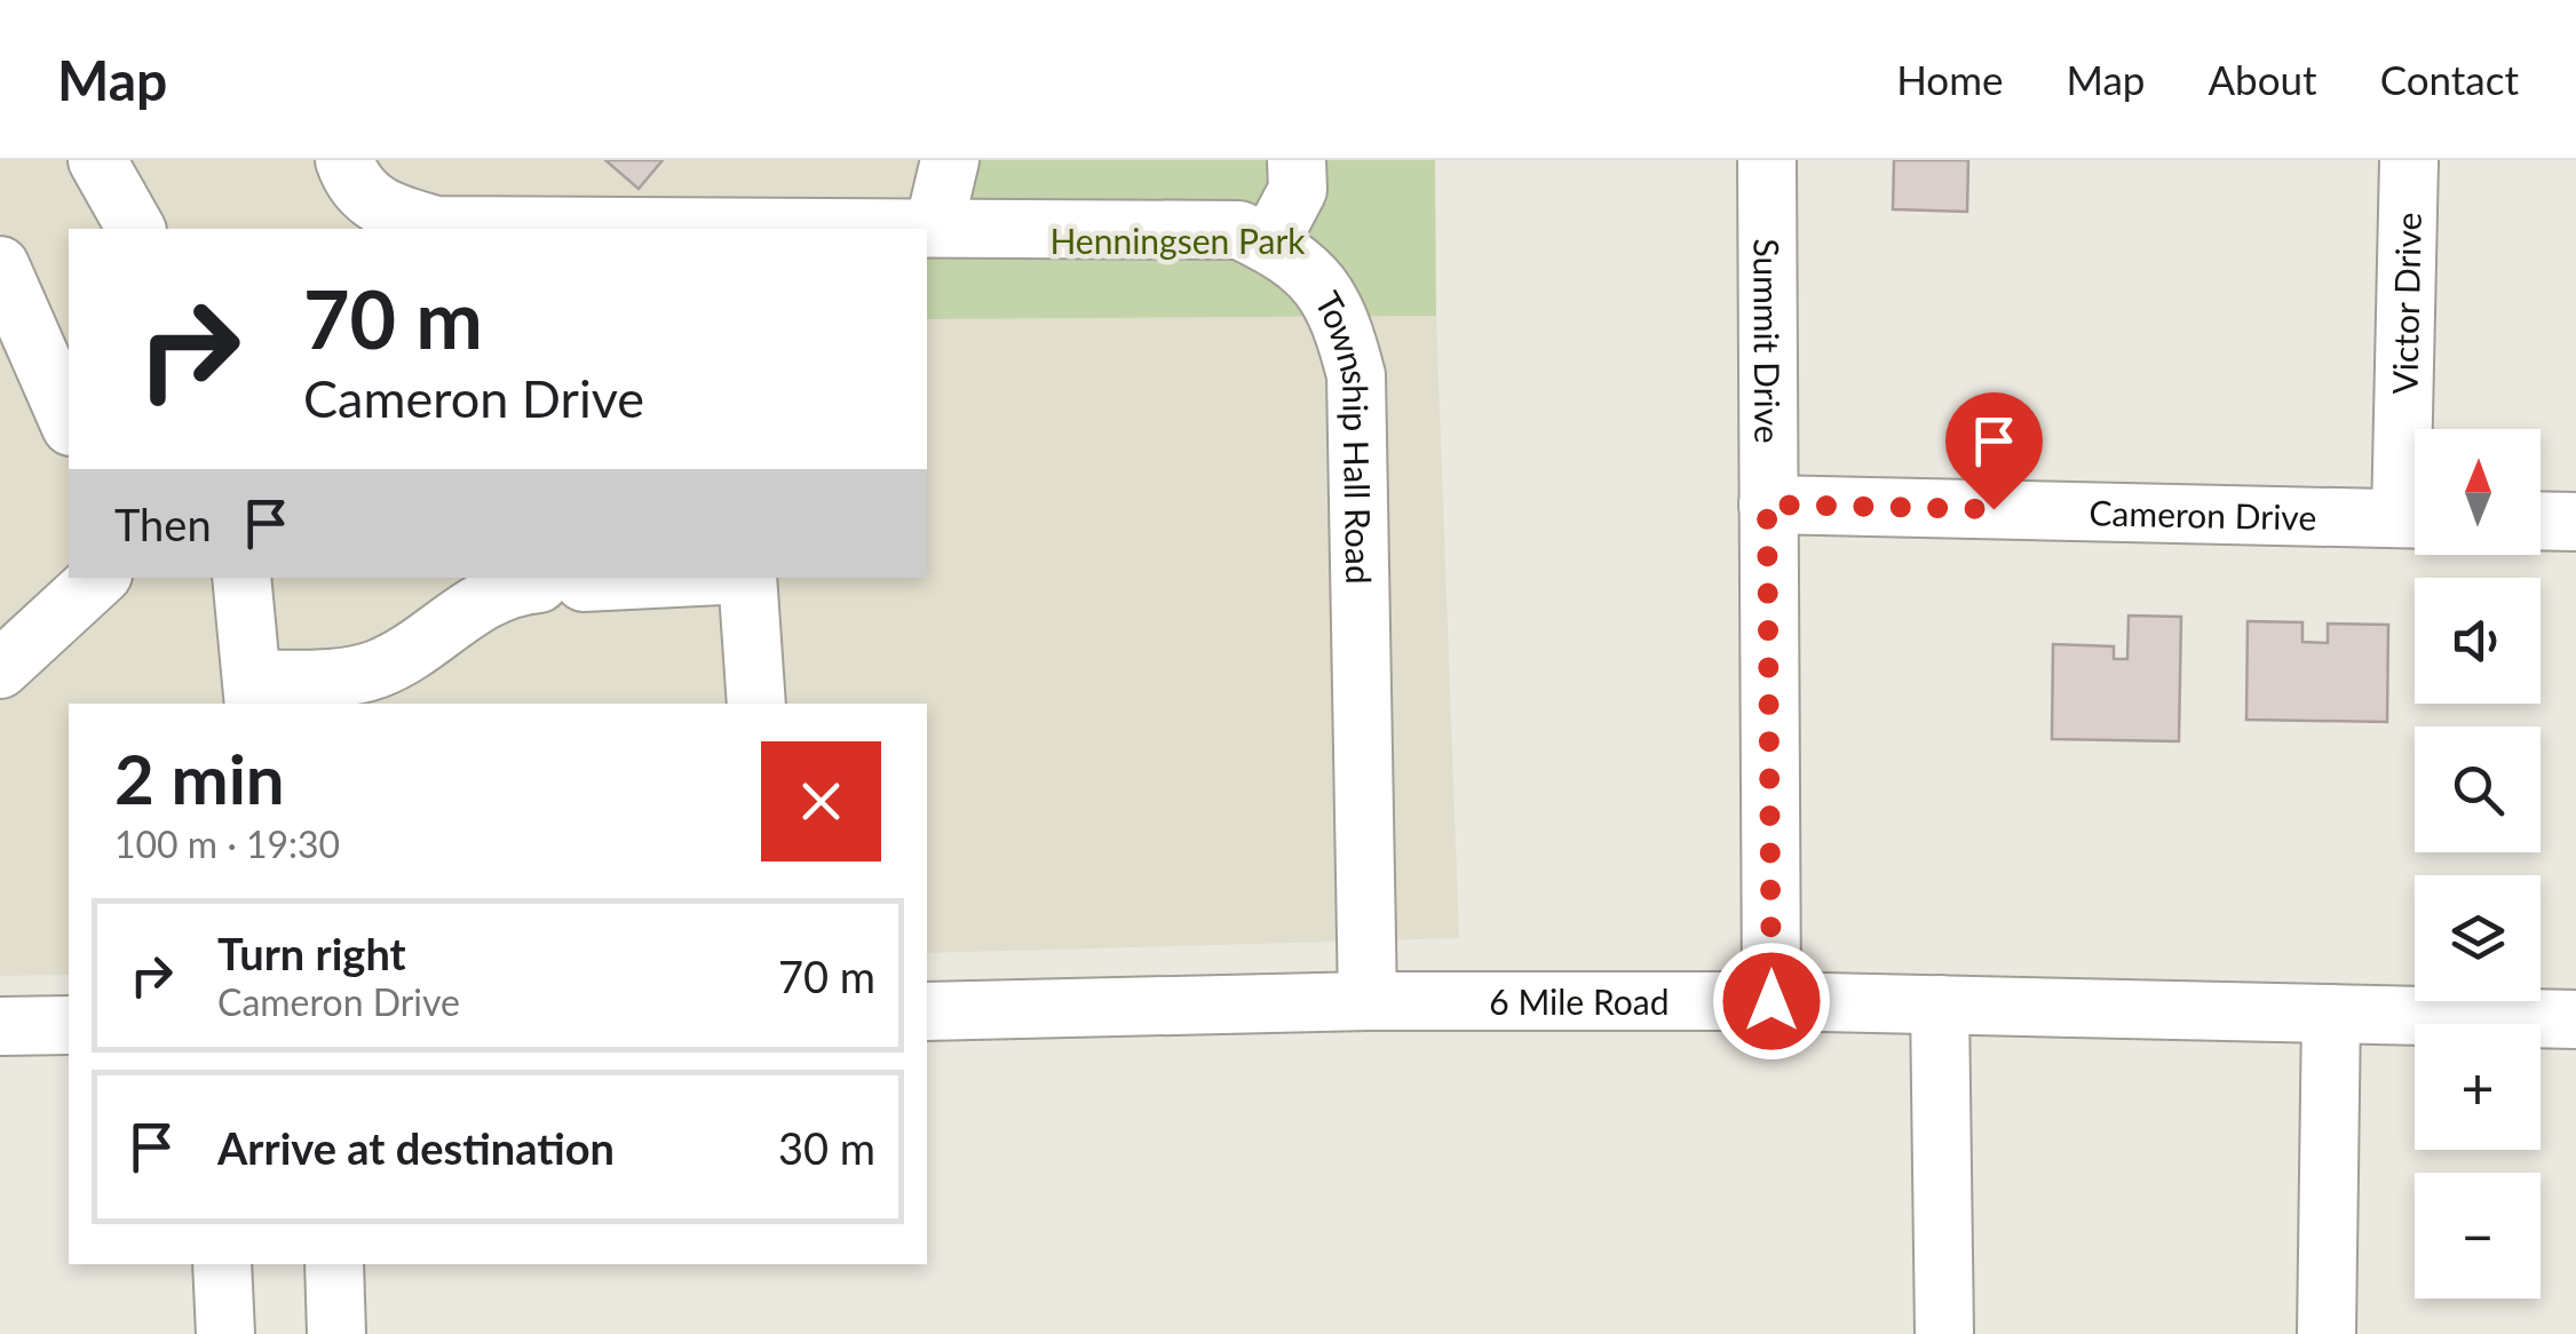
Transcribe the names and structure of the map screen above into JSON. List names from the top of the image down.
{
  "streets": {
    "street": [
      "Victor Drive",
      "Summit Drive",
      "Township Hall Road",
      "Cameron Drive",
      "6 Mile Road"
    ]
  },
  "crossings": [
    ["Summit Drive", "Cameron Drive"],
    ["Summit Drive", "6 Mile Road"],
    ["Township Hall Road", "6 Mile Road"]
  ],
  "parks": ["Henningsen Park"],
  "north": "top",
  "page": {
    "header": "Map",
    "nav": [
      "Home",
      "Map",
      "About",
      "Contact"
    ],
    "turn": ["70 m", "Cameron Drive"],
    "map_buttons": ["+", "−"],
    "then": "Then",
    "heading": ["2 min", "100 m · 19:30"],
    "list": [
      {
        "name": "Turn right",
        "note": "Cameron Drive",
        "value": "70 m"
      },
      {
        "name": "Arrive at destination",
        "value": "30 m"
      }
    ]
  }
}
